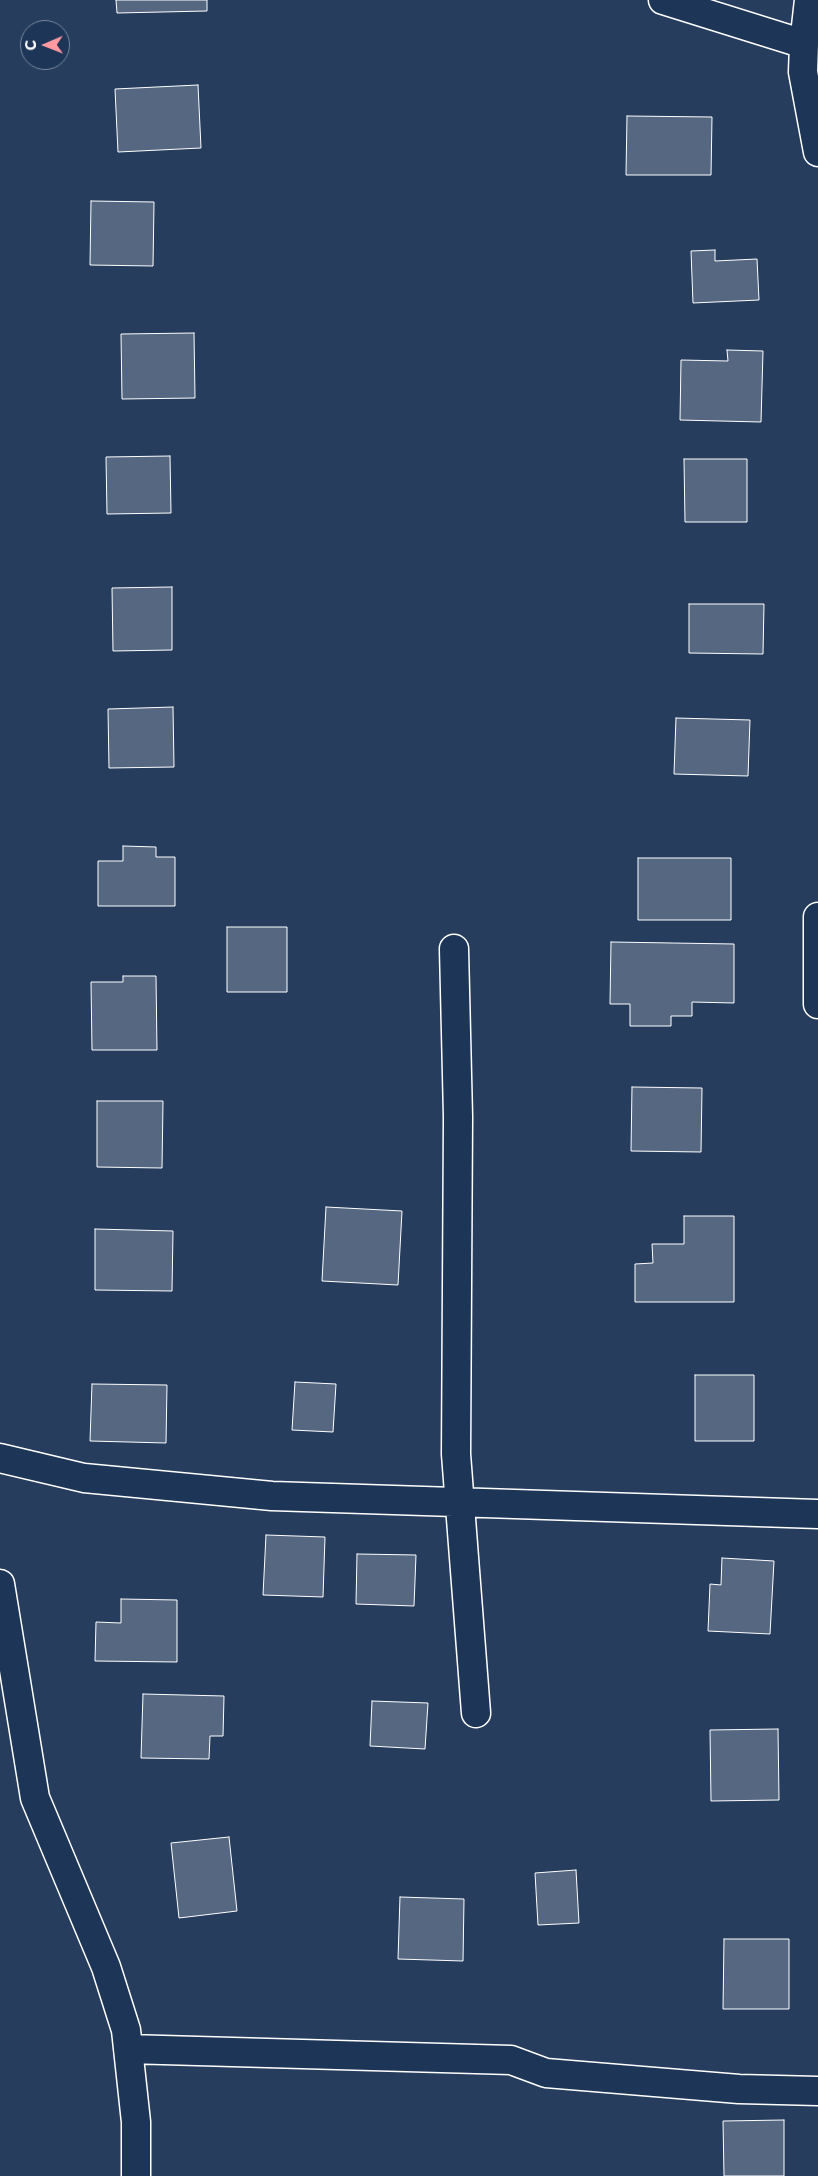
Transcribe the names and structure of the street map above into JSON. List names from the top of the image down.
{
  "north": "left"
}
